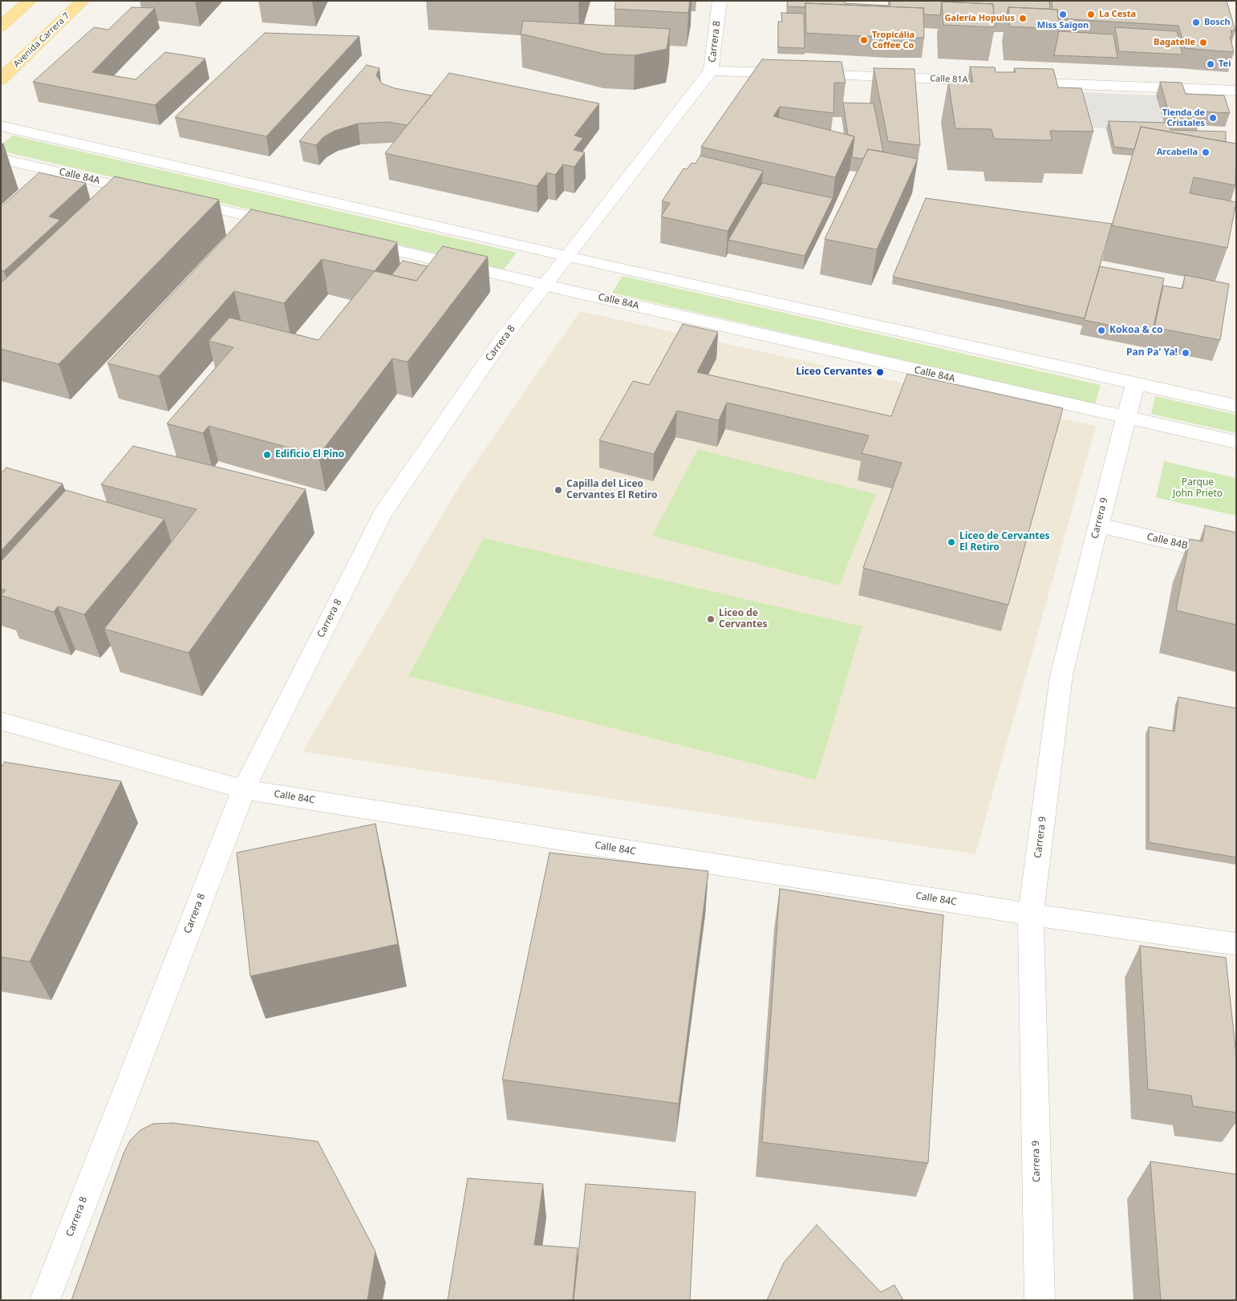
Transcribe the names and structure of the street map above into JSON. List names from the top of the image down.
{
  "streets": {
    "main road": ["Avenida Carrera 7"],
    "street": [
      "Carrera 8",
      "Calle 81A",
      "Calle 84A",
      "Carrera 9",
      "Calle 84B",
      "Calle 84C"
    ]
  },
  "crossings": [
    ["Carrera 8", "Calle 81A"],
    ["Carrera 8", "Calle 84A"],
    ["Carrera 8", "Calle 84C"],
    ["Calle 84A", "Carrera 9"],
    ["Carrera 9", "Calle 84B"],
    ["Carrera 9", "Calle 84C"]
  ],
  "parks": ["Parque John Prieto"],
  "places": [
    "Miss Saïgon",
    "La Cesta",
    "Galería Hopulus",
    "Bosch",
    "Tropicália Coffee Co",
    "Bagatelle",
    "Tei",
    "Tienda de Cristales",
    "Arcabella",
    "Kokoa & co",
    "Pan Pa' Ya!",
    "Liceo Cervantes",
    "Edificio El Pino",
    "Capilla del Liceo Cervantes El Retiro",
    "Liceo de Cervantes El Retiro",
    "Liceo de Cervantes"
  ]
}
